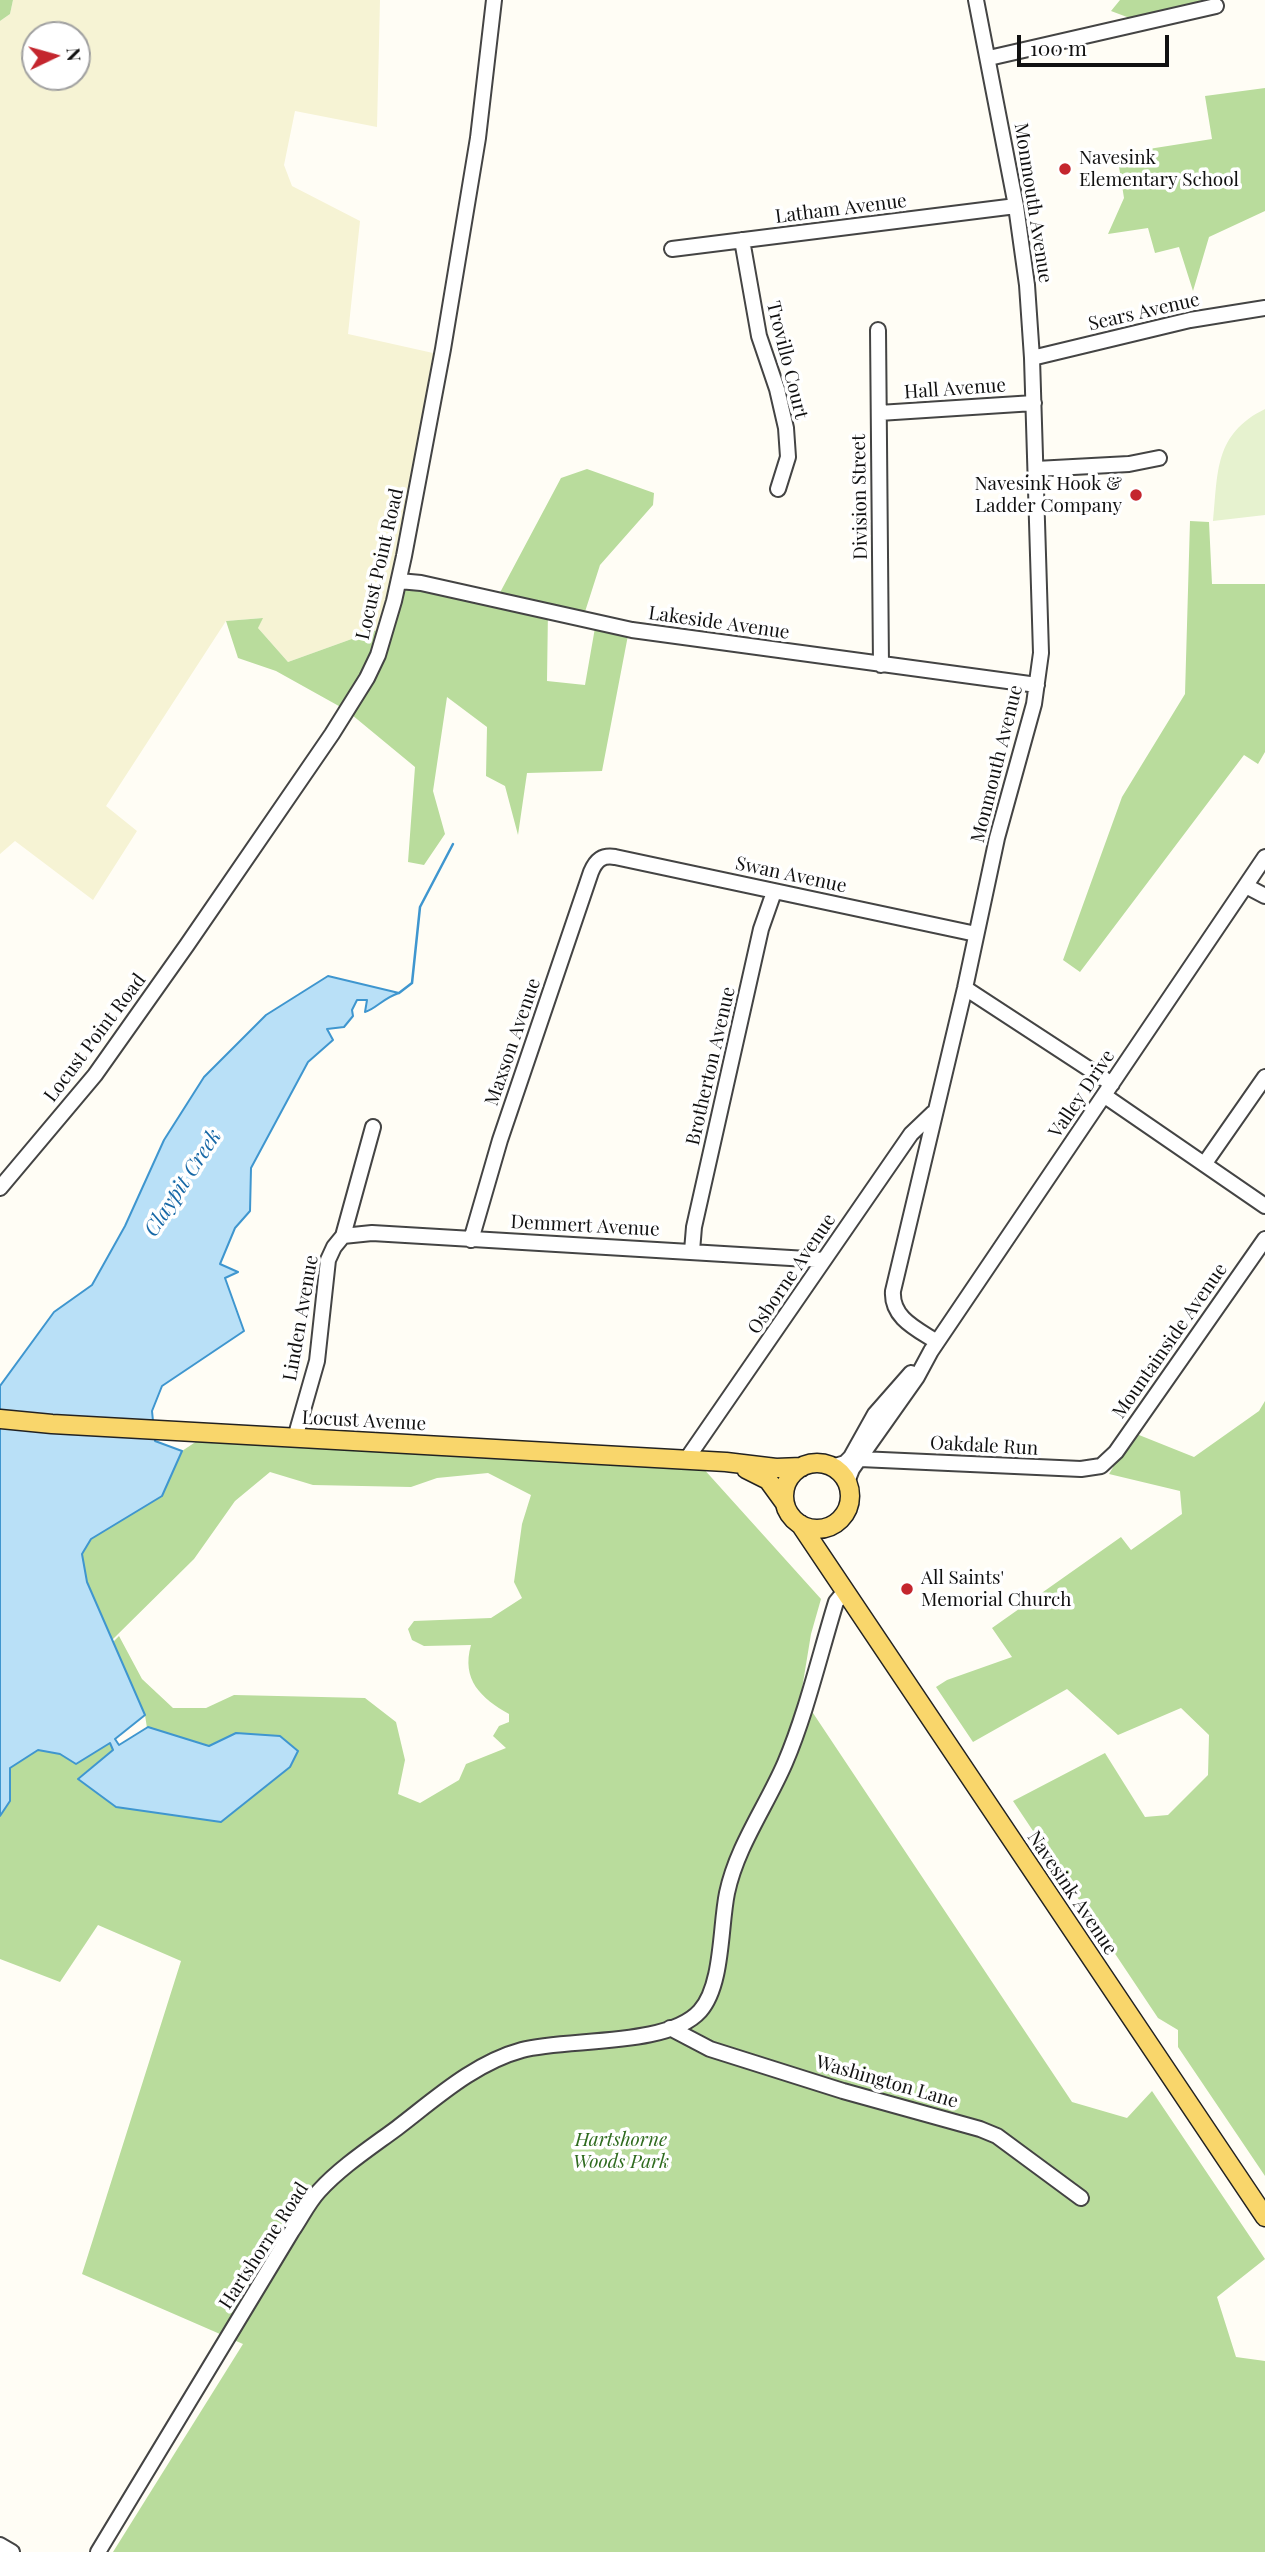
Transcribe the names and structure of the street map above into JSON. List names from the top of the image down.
{
  "streets": {
    "main road": ["Locust Avenue", "Navesink Avenue"],
    "street": [
      "Monmouth Avenue",
      "Latham Avenue",
      "Sears Avenue",
      "Trovillo Court",
      "Hall Avenue",
      "Division Street",
      "Locust Point Road",
      "Lakeside Avenue",
      "Swan Avenue",
      "Maxson Avenue",
      "Brotherton Avenue",
      "Valley Drive",
      "Demmert Avenue",
      "Osborne Avenue",
      "Linden Avenue",
      "Mountainside Avenue",
      "Oakdale Run",
      "Washington Lane",
      "Hartshorne Road"
    ]
  },
  "crossings": [
    ["Monmouth Avenue", "Latham Avenue"],
    ["Monmouth Avenue", "Sears Avenue"],
    ["Monmouth Avenue", "Hall Avenue"],
    ["Monmouth Avenue", "Lakeside Avenue"],
    ["Monmouth Avenue", "Swan Avenue"],
    ["Monmouth Avenue", "Valley Drive"],
    ["Monmouth Avenue", "Osborne Avenue"],
    ["Latham Avenue", "Trovillo Court"],
    ["Hall Avenue", "Division Street"],
    ["Division Street", "Lakeside Avenue"],
    ["Locust Point Road", "Lakeside Avenue"],
    ["Swan Avenue", "Maxson Avenue"],
    ["Swan Avenue", "Brotherton Avenue"],
    ["Maxson Avenue", "Demmert Avenue"],
    ["Brotherton Avenue", "Demmert Avenue"],
    ["Valley Drive", "Locust Avenue"],
    ["Valley Drive", "Oakdale Run"],
    ["Valley Drive", "Navesink Avenue"],
    ["Demmert Avenue", "Osborne Avenue"],
    ["Demmert Avenue", "Linden Avenue"],
    ["Osborne Avenue", "Locust Avenue"],
    ["Linden Avenue", "Locust Avenue"],
    ["Mountainside Avenue", "Oakdale Run"],
    ["Locust Avenue", "Navesink Avenue"],
    ["Navesink Avenue", "Hartshorne Road"],
    ["Washington Lane", "Hartshorne Road"]
  ],
  "water": ["Claypit Creek"],
  "parks": ["Hartshorne Woods Park"],
  "places": ["Navesink Elementary School", "Navesink Hook & Ladder Company", "All Saints' Memorial Church"],
  "scale_bar": "100 m",
  "north": "right"
}
